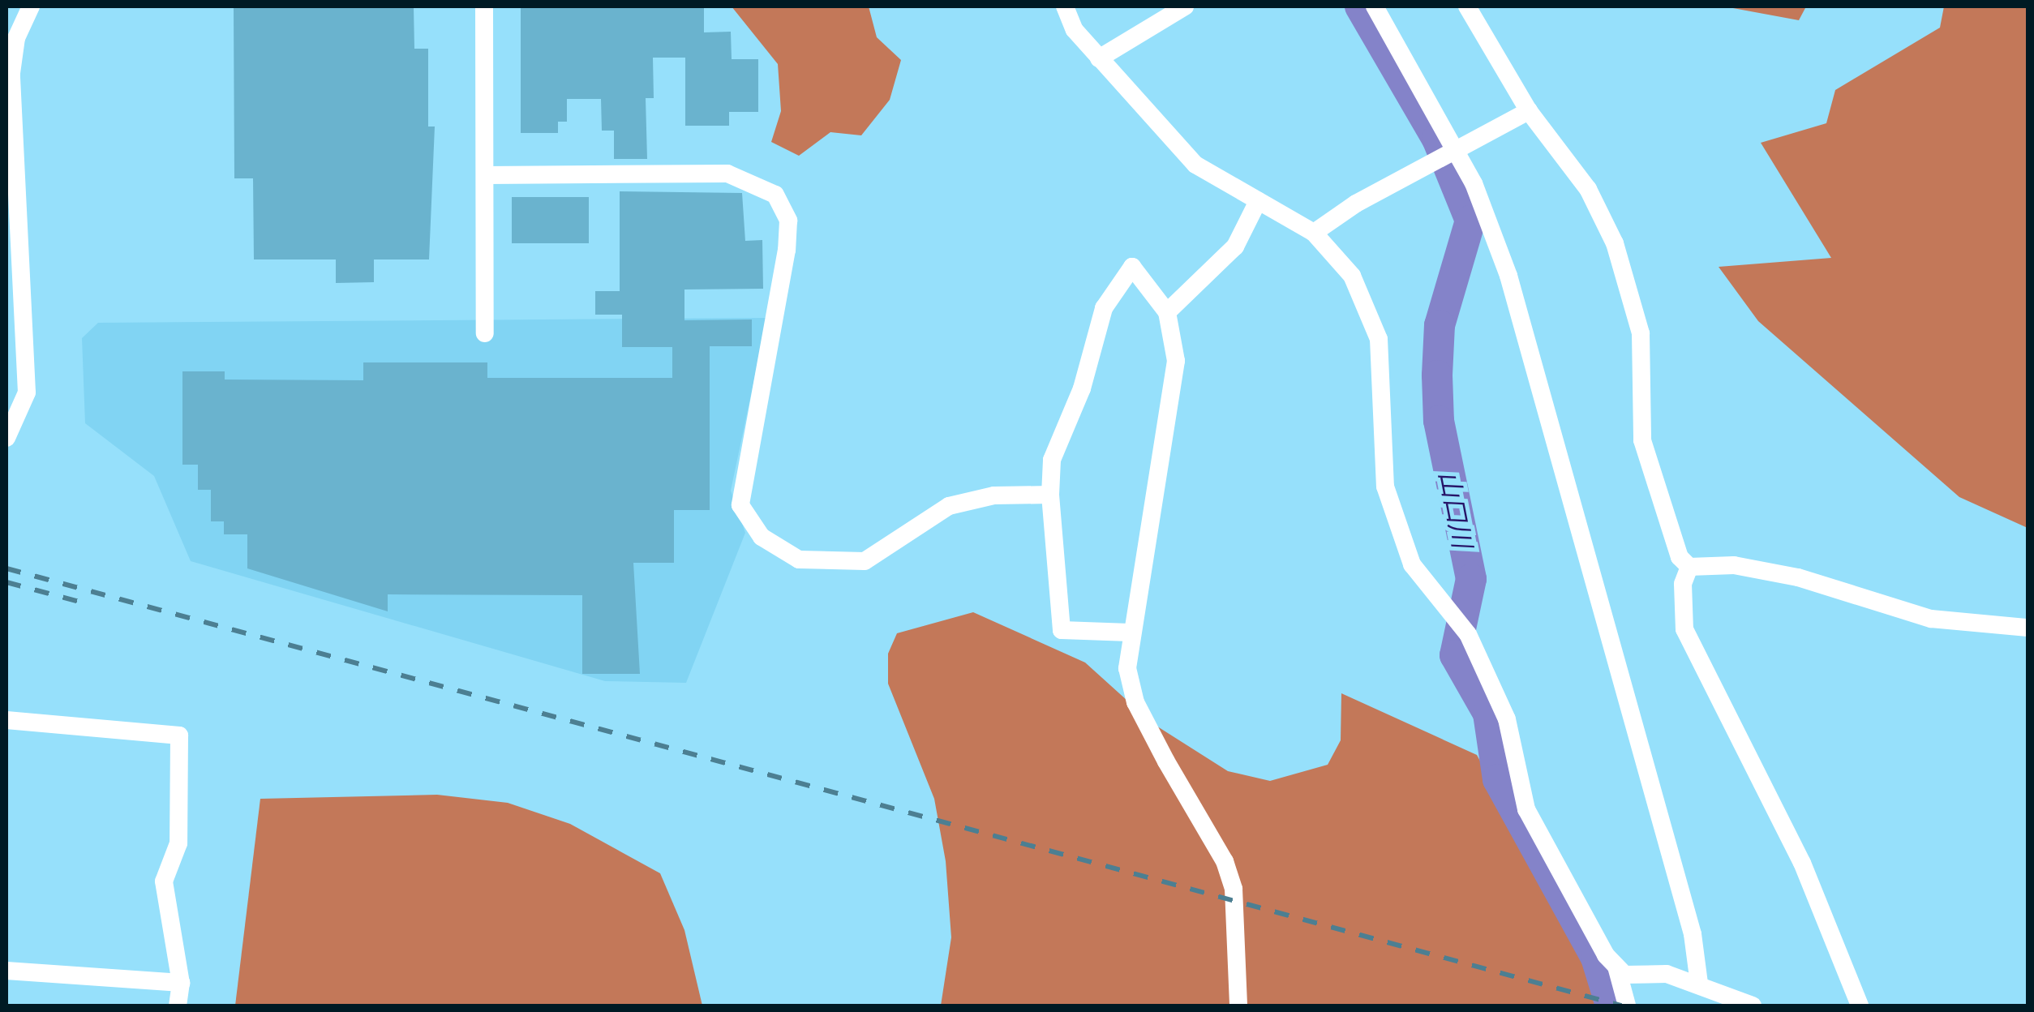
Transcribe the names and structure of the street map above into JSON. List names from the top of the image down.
{
  "water": ["山口川"]
}
